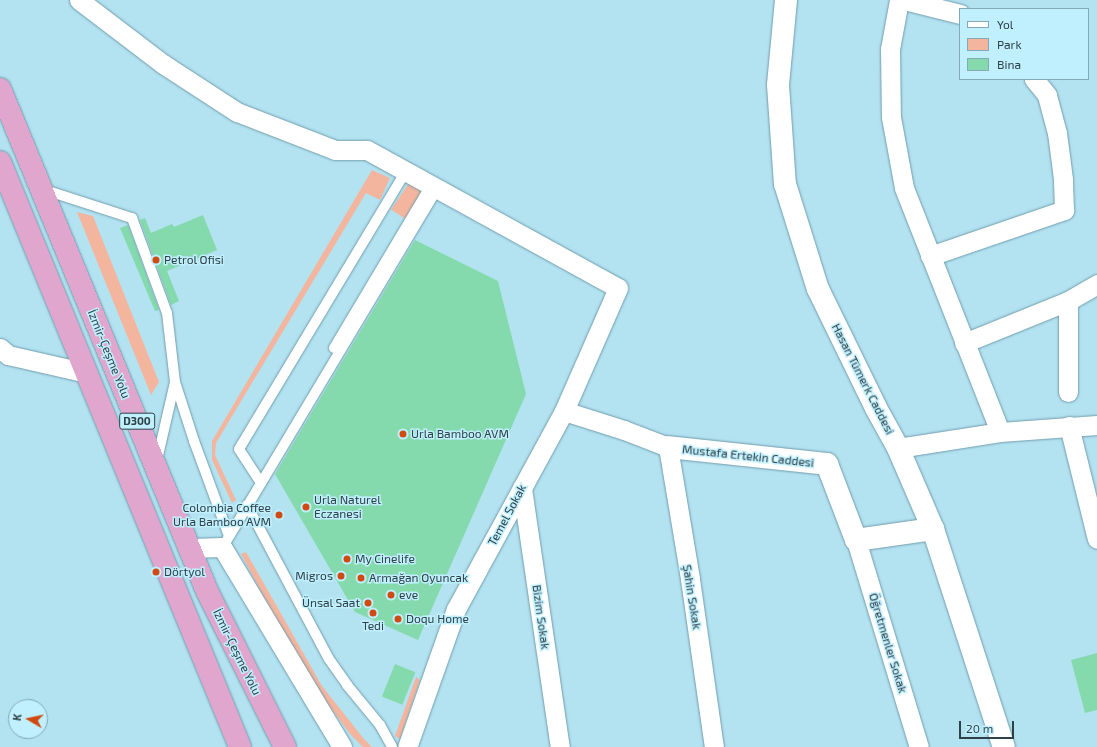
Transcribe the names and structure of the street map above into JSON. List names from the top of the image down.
{
  "streets": {
    "highway": ["İzmir-Çeşme Yolu", "D300"],
    "street": [
      "Hasan Tümerk Caddesi",
      "Mustafa Ertekin Caddesi",
      "Temel Sokak",
      "Şahin Sokak",
      "Bizim Sokak",
      "Öğretmenler Sokak"
    ]
  },
  "crossings": [
    ["Mustafa Ertekin Caddesi", "Temel Sokak"],
    ["Mustafa Ertekin Caddesi", "Şahin Sokak"],
    ["Mustafa Ertekin Caddesi", "Öğretmenler Sokak"],
    ["Temel Sokak", "Bizim Sokak"]
  ],
  "places": [
    "Petrol Ofisi",
    "Urla Bamboo AVM",
    "Urla Naturel Eczanesi",
    "Colombia Coffee Urla Bamboo AVM",
    "My Cinelife",
    "Dörtyol",
    "Migros",
    "Armağan Oyuncak",
    "eve",
    "Ünsal Saat",
    "Tedi",
    "Doqu Home"
  ],
  "legend": ["Yol", "Park", "Bina"],
  "scale_bar": "20 m",
  "north": "left"
}
